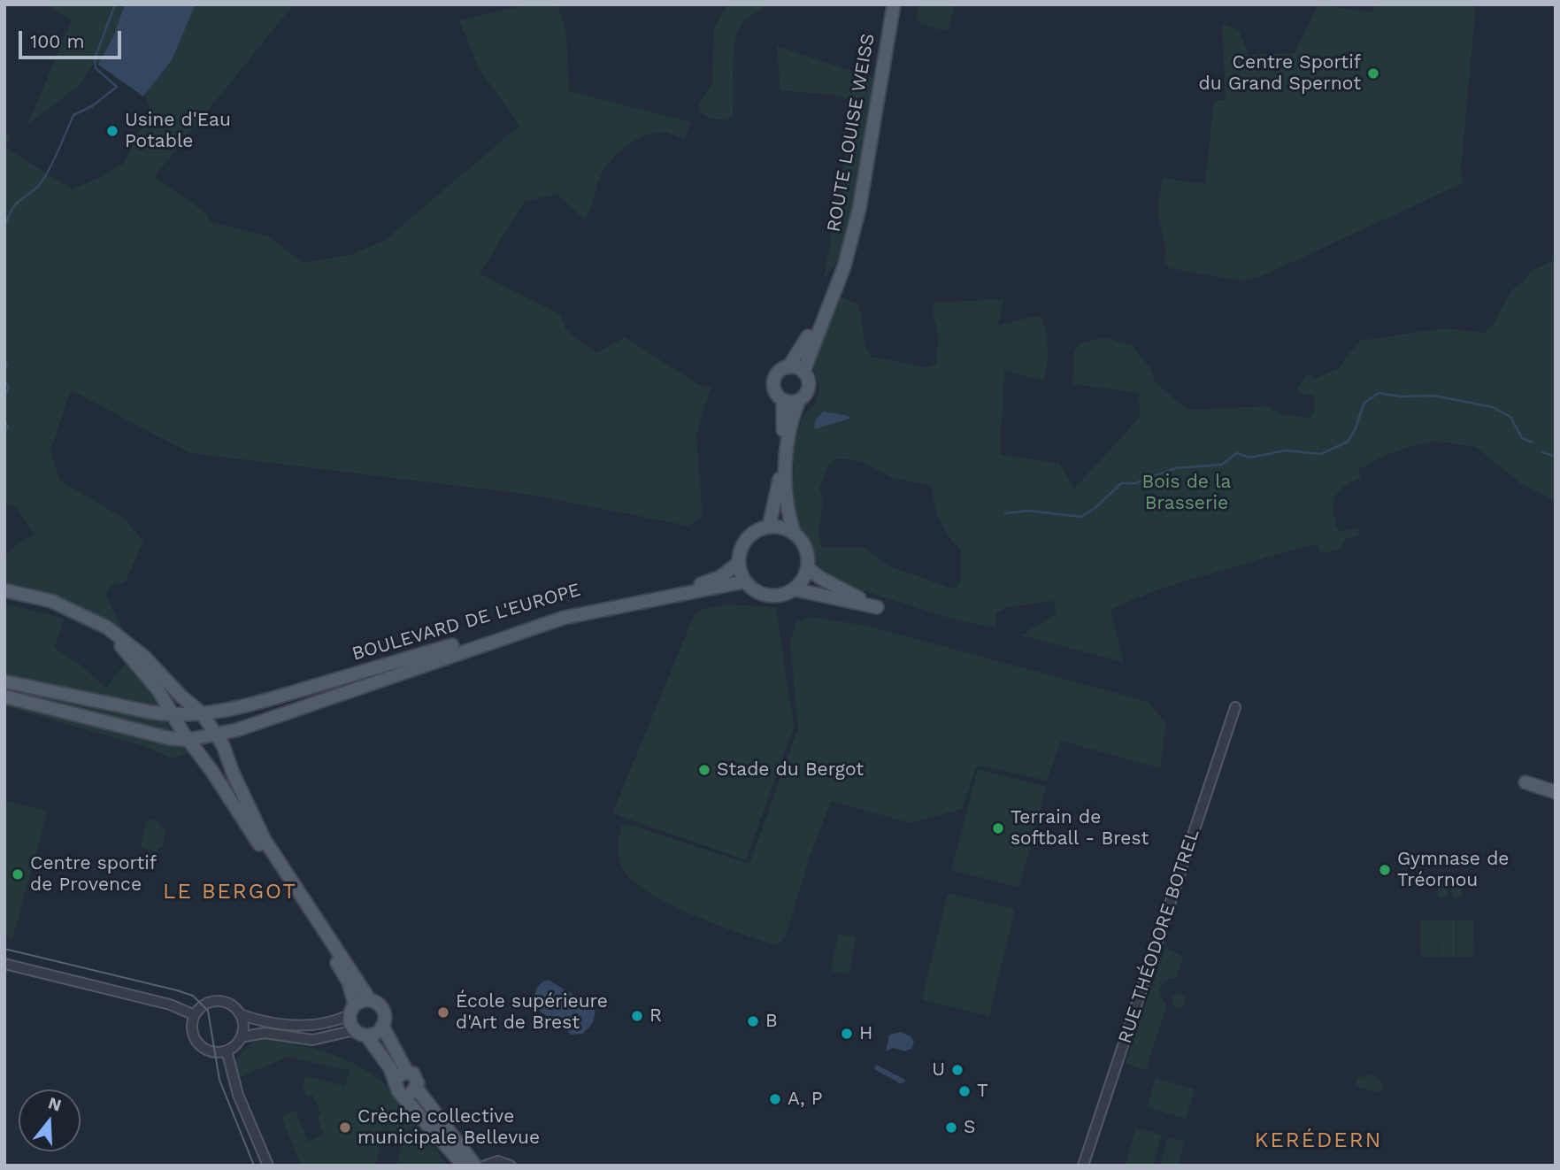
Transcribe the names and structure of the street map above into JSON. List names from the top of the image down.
{
  "streets": {
    "main road": ["ROUTE LOUISE WEISS", "BOULEVARD DE L'EUROPE"],
    "street": ["RUE THÉODORE BOTREL"]
  },
  "districts": ["LE BERGOT", "KERÉDERN"],
  "parks": ["Bois de la Brasserie"],
  "places": [
    "Centre Sportif du Grand Spernot",
    "Usine d'Eau Potable",
    "Stade du Bergot",
    "Terrain de softball - Brest",
    "Gymnase de Tréornou",
    "Centre sportif de Provence",
    "École supérieure d'Art de Brest",
    "R",
    "B",
    "H",
    "U",
    "T",
    "A, P",
    "Crèche collective municipale Bellevue",
    "S"
  ],
  "scale_bar": "100 m",
  "north": "top"
}
